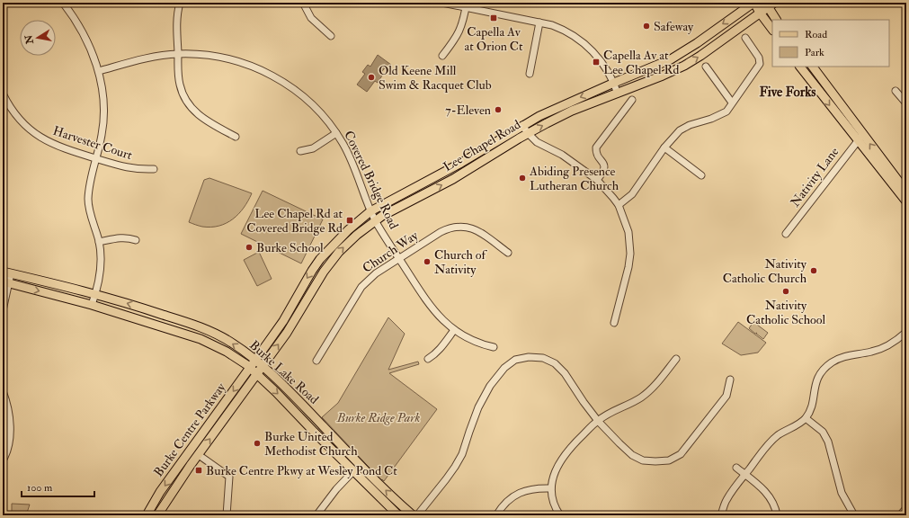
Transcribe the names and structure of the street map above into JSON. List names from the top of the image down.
{
  "streets": {
    "main road": ["Lee Chapel Road", "Burke Lake Road", "Burke Centre Parkway"],
    "street": [
      "Harvester Court",
      "Nativity Lane",
      "Covered Bridge Road",
      "Church Way"
    ]
  },
  "crossings": [
    ["Lee Chapel Road", "Covered Bridge Road"],
    ["Lee Chapel Road", "Burke Lake Road"],
    ["Lee Chapel Road", "Burke Centre Parkway"],
    ["Covered Bridge Road", "Church Way"],
    ["Burke Lake Road", "Burke Centre Parkway"]
  ],
  "districts": ["Five Forks"],
  "parks": ["Burke Ridge Park"],
  "places": {
    "transit": [
      "Capella Av at Orion Ct",
      "Capella Av at Lee Chapel Rd",
      "Lee Chapel Rd at Covered Bridge Rd",
      "Burke Centre Pkwy at Wesley Pond Ct"
    ],
    "other": [
      "Safeway",
      "Old Keene Mill Swim & Racquet Club",
      "7-Eleven",
      "Abiding Presence Lutheran Church",
      "Burke School",
      "Church of Nativity",
      "Nativity Catholic Church",
      "Nativity Catholic School",
      "Burke United Methodist Church"
    ]
  },
  "legend": ["Road", "Park"],
  "scale_bar": "100 m",
  "north": "left"
}
